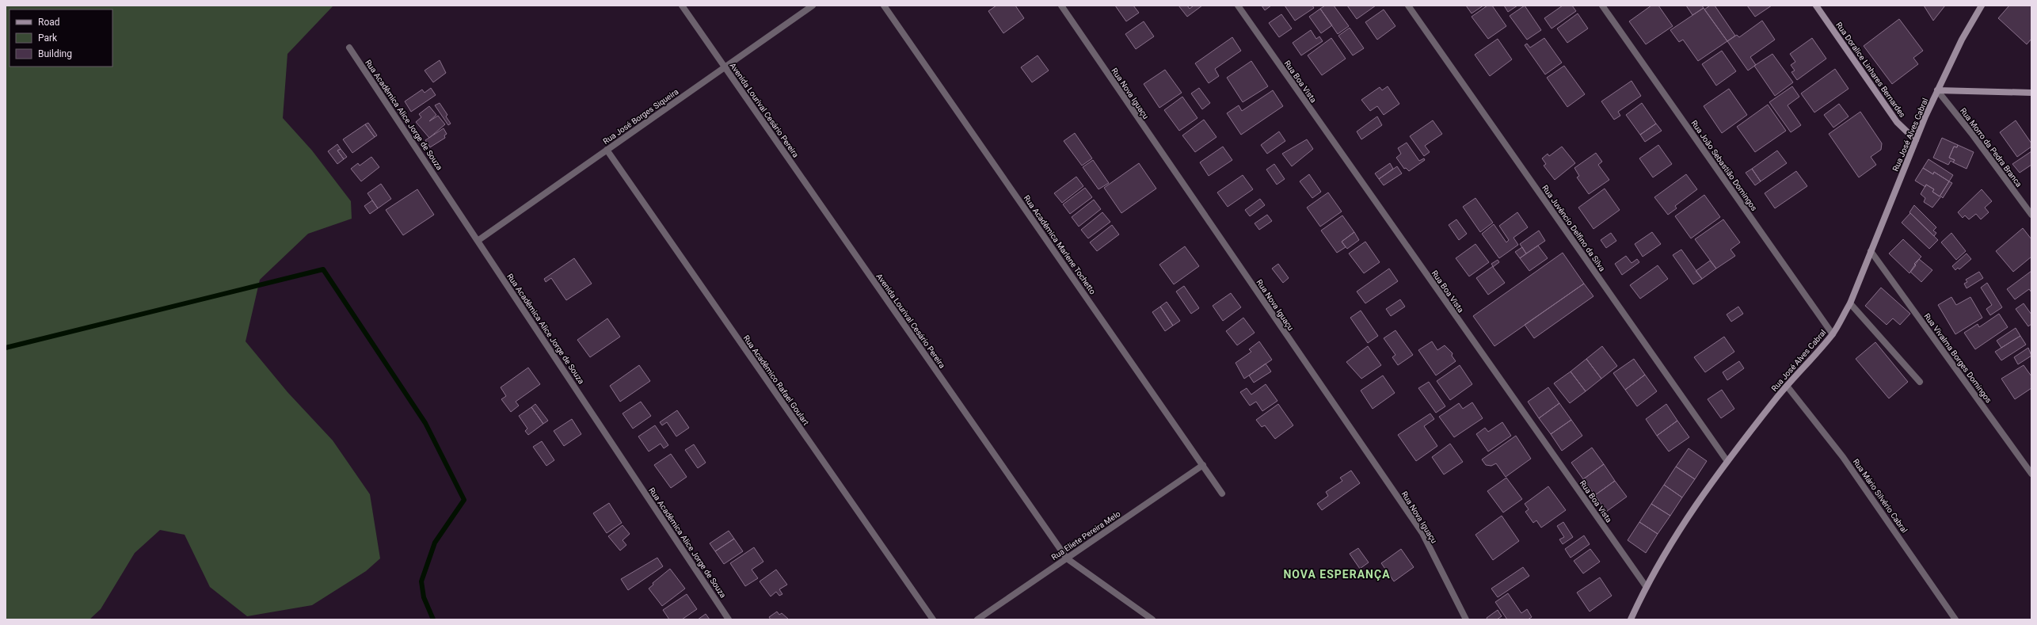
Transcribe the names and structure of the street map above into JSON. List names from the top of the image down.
{
  "streets": {
    "main road": ["Rua Doralice Linhares Bernardes", "Rua José Alves Cabral"],
    "street": [
      "Rua Boa Vista",
      "Rua Nova Iguaçu",
      "Avenida Lourival Cesário Pereira",
      "Rua Acadêmica Alice Jorge de Souza",
      "Rua José Borges Siqueira",
      "Rua Morro da Pedra Branca",
      "Rua João Sebastião Domingos",
      "Rua Juvêncio Delfino da Silva",
      "Rua Acadêmica Marlene Tochetto",
      "Rua Vivalma Borges Domingos",
      "Rua Acadêmico Rafael Goulart",
      "Rua Mário Silvério Cabral",
      "Rua Eliete Pereira Melo"
    ]
  },
  "crossings": [
    ["Rua Doralice Linhares Bernardes", "Rua José Alves Cabral"],
    ["Rua Boa Vista", "Rua José Alves Cabral"],
    ["Avenida Lourival Cesário Pereira", "Rua José Borges Siqueira"],
    ["Avenida Lourival Cesário Pereira", "Rua Eliete Pereira Melo"],
    ["Rua Acadêmica Alice Jorge de Souza", "Rua José Borges Siqueira"],
    ["Rua José Borges Siqueira", "Rua Acadêmico Rafael Goulart"],
    ["Rua José Alves Cabral", "Rua Morro da Pedra Branca"],
    ["Rua José Alves Cabral", "Rua João Sebastião Domingos"],
    ["Rua José Alves Cabral", "Rua Juvêncio Delfino da Silva"],
    ["Rua José Alves Cabral", "Rua Vivalma Borges Domingos"],
    ["Rua José Alves Cabral", "Rua Mário Silvério Cabral"],
    ["Rua Acadêmica Marlene Tochetto", "Rua Eliete Pereira Melo"]
  ],
  "districts": ["NOVA ESPERANÇA"],
  "legend": ["Road", "Park", "Building"]
}
